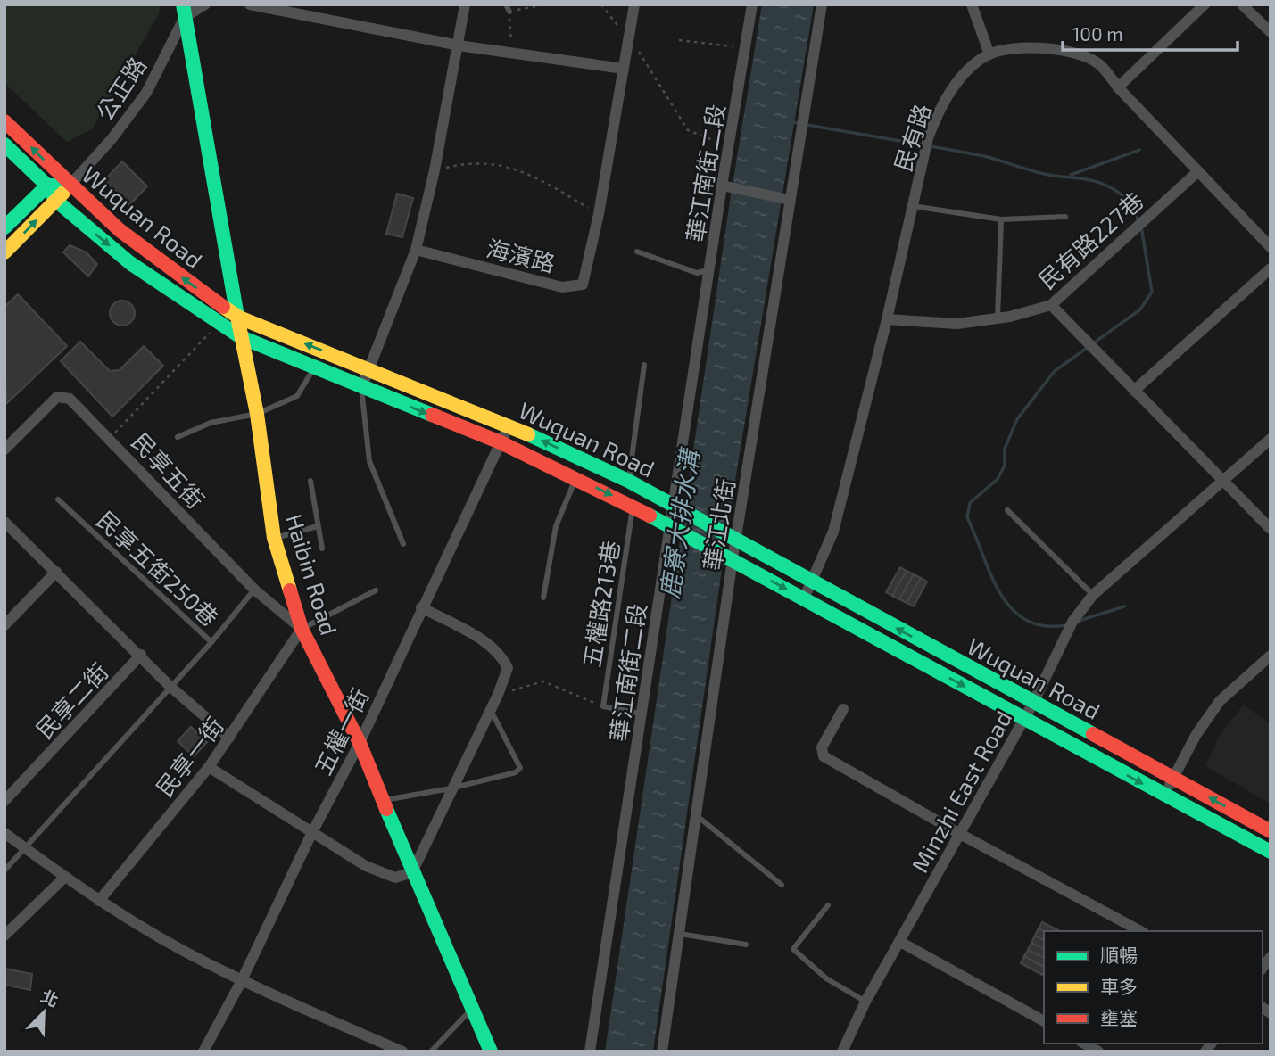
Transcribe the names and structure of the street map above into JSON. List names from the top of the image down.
{
  "streets": {
    "street": [
      "公正路",
      "民有路",
      "華江南街二段",
      "Wuquan Road",
      "民有路227巷",
      "海濱路",
      "民享五街",
      "華江北街",
      "Haibin Road",
      "民享二街",
      "五權一街",
      "民享一街",
      "Minzhi East Road"
    ],
    "lane": ["民享五街250巷", "五權路213巷"]
  },
  "crossings": [
    ["公正路", "Wuquan Road"],
    ["公正路", "Haibin Road"],
    ["民有路", "Wuquan Road"],
    ["民有路", "民有路227巷"],
    ["華江南街二段", "Wuquan Road"],
    ["Wuquan Road", "華江北街"],
    ["Wuquan Road", "Haibin Road"],
    ["Wuquan Road", "五權路213巷"],
    ["Wuquan Road", "五權一街"],
    ["Wuquan Road", "Minzhi East Road"],
    ["民享五街", "民享五街250巷"],
    ["民享五街", "Haibin Road"],
    ["民享五街", "民享一街"],
    ["Haibin Road", "五權一街"],
    ["Haibin Road", "民享一街"]
  ],
  "water": ["鹿寮大排水溝"],
  "legend": ["順暢", "車多", "壅塞"],
  "scale_bar": "100 m",
  "north": "top right"
}
